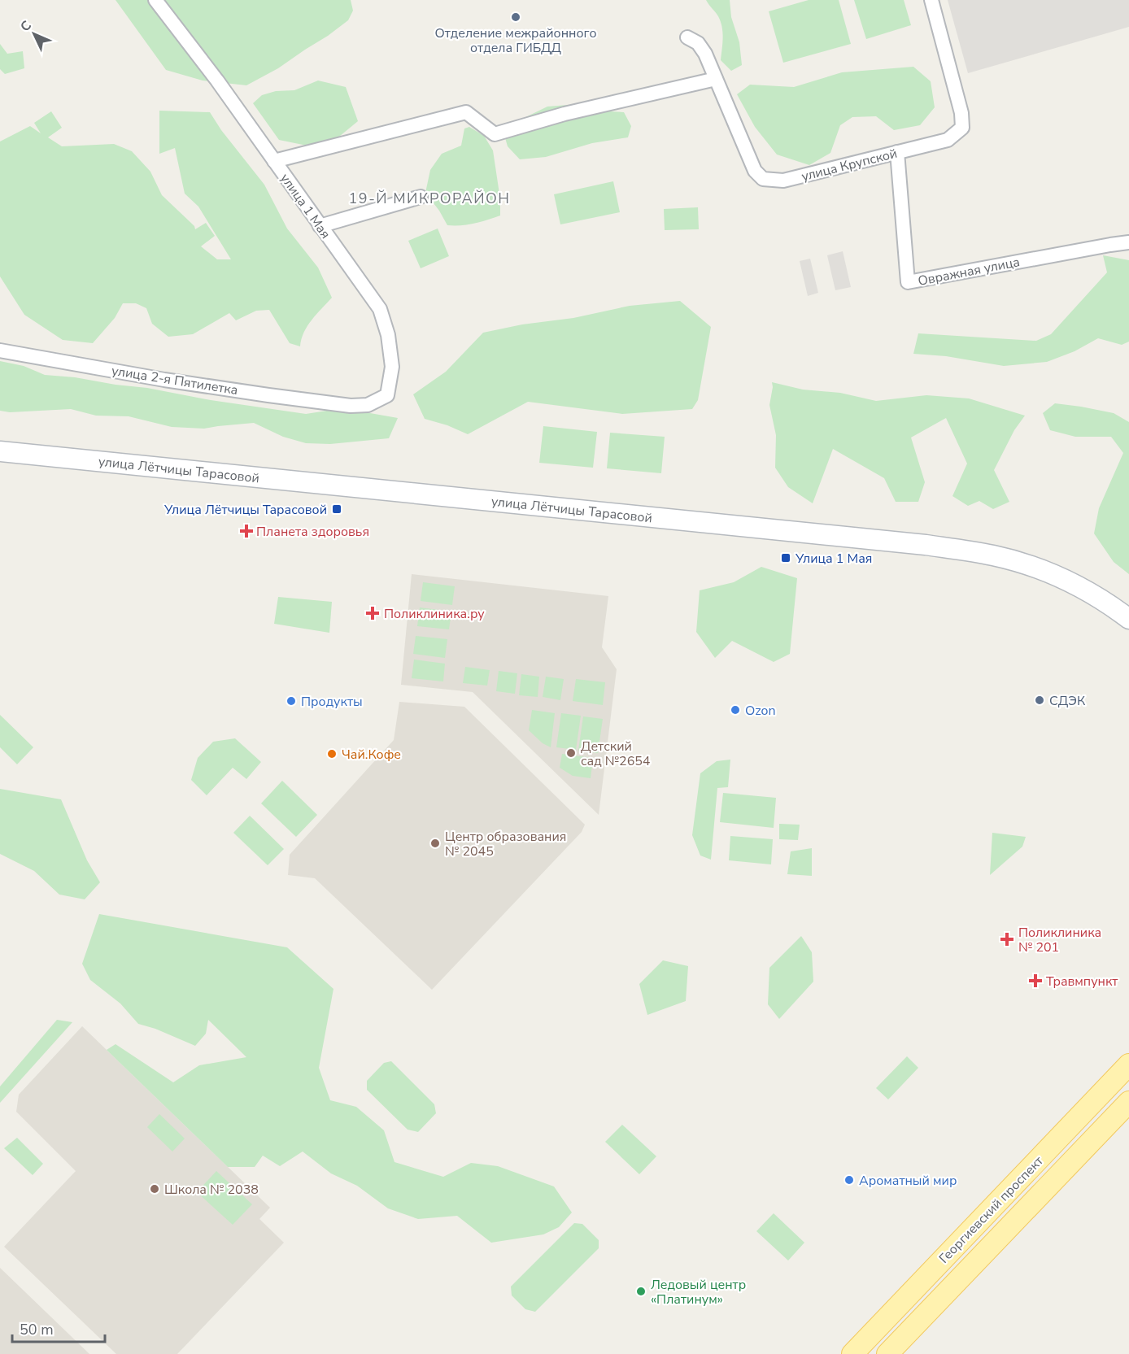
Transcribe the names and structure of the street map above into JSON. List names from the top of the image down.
{
  "streets": {
    "main road": ["улица Лётчицы Тарасовой", "Георгиевский проспект"],
    "street": [
      "улица Крупской",
      "улица 1 Мая",
      "Овражная улица",
      "улица 2-я Пятилетка"
    ]
  },
  "crossings": [
    ["улица Крупской", "Овражная улица"],
    ["улица 1 Мая", "улица 2-я Пятилетка"]
  ],
  "districts": ["19-Й МИКРОРАЙОН"],
  "places": {
    "other": [
      "Отделение межрайонного отдела ГИБДД",
      "СДЭК",
      "Продукты",
      "Ozon",
      "Детский сад №2654",
      "Чай.Кофе",
      "Центр образования № 2045",
      "Ароматный мир",
      "Школа № 2038",
      "Ледовый центр «Платинум»"
    ],
    "transit": ["Улица Лётчицы Тарасовой", "Улица 1 Мая"],
    "health": [
      "Планета здоровья",
      "Поликлиника.ру",
      "Поликлиника № 201",
      "Травмпункт"
    ]
  },
  "scale_bar": "50 m",
  "north": "top left"
}
